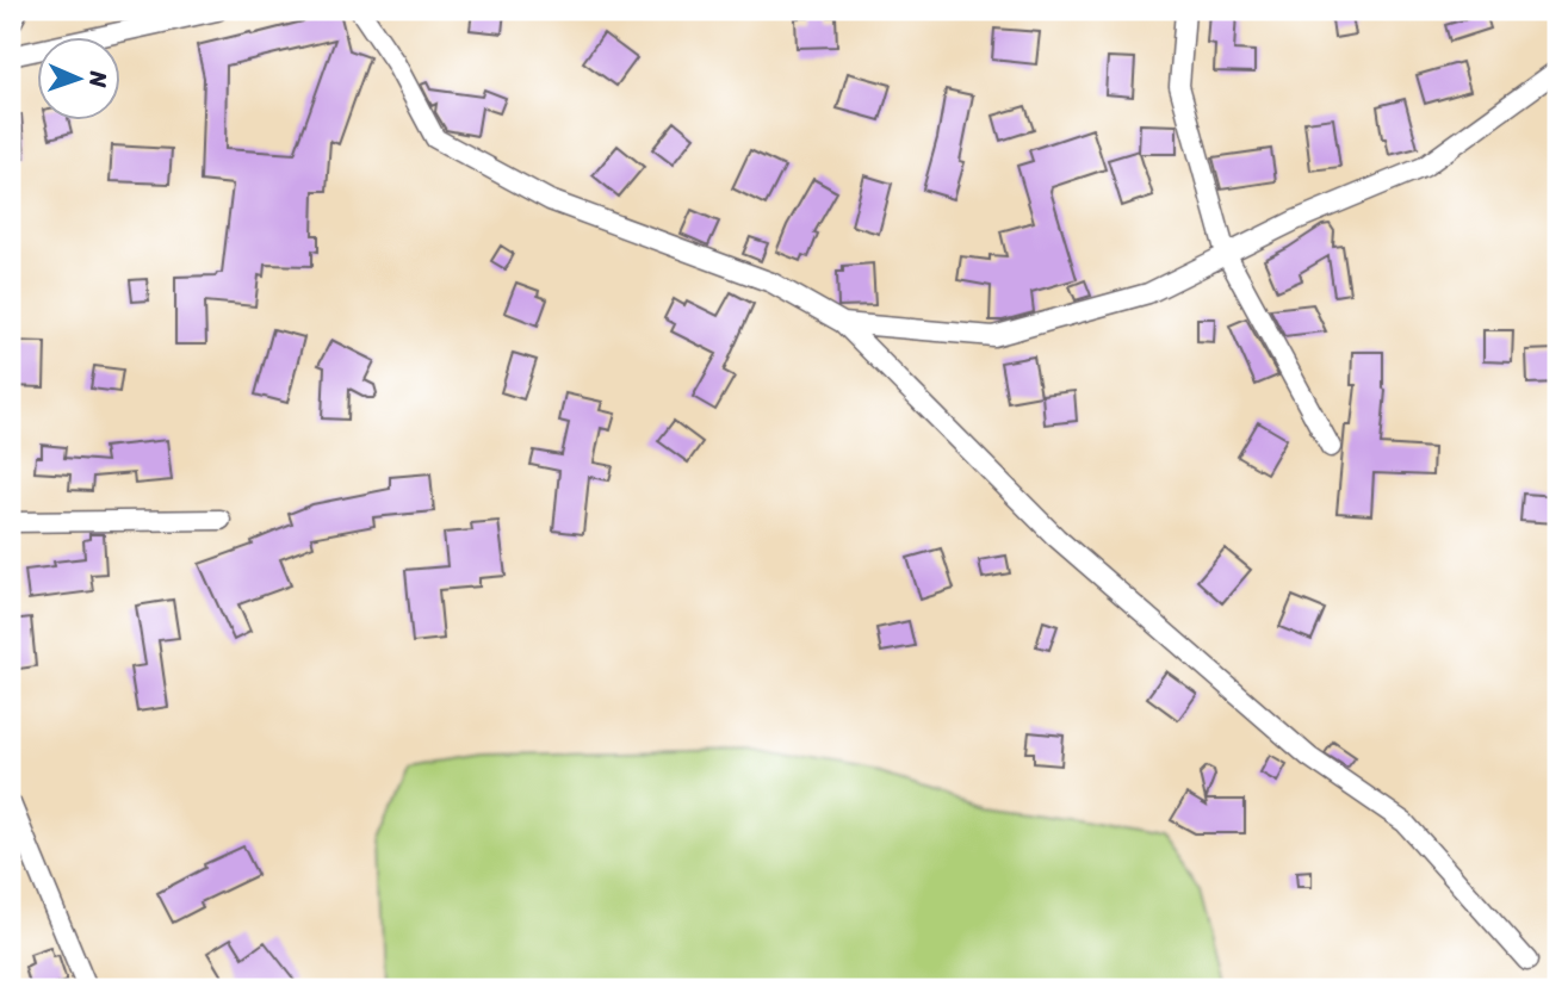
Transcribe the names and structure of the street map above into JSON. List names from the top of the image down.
{
  "north": "right"
}
